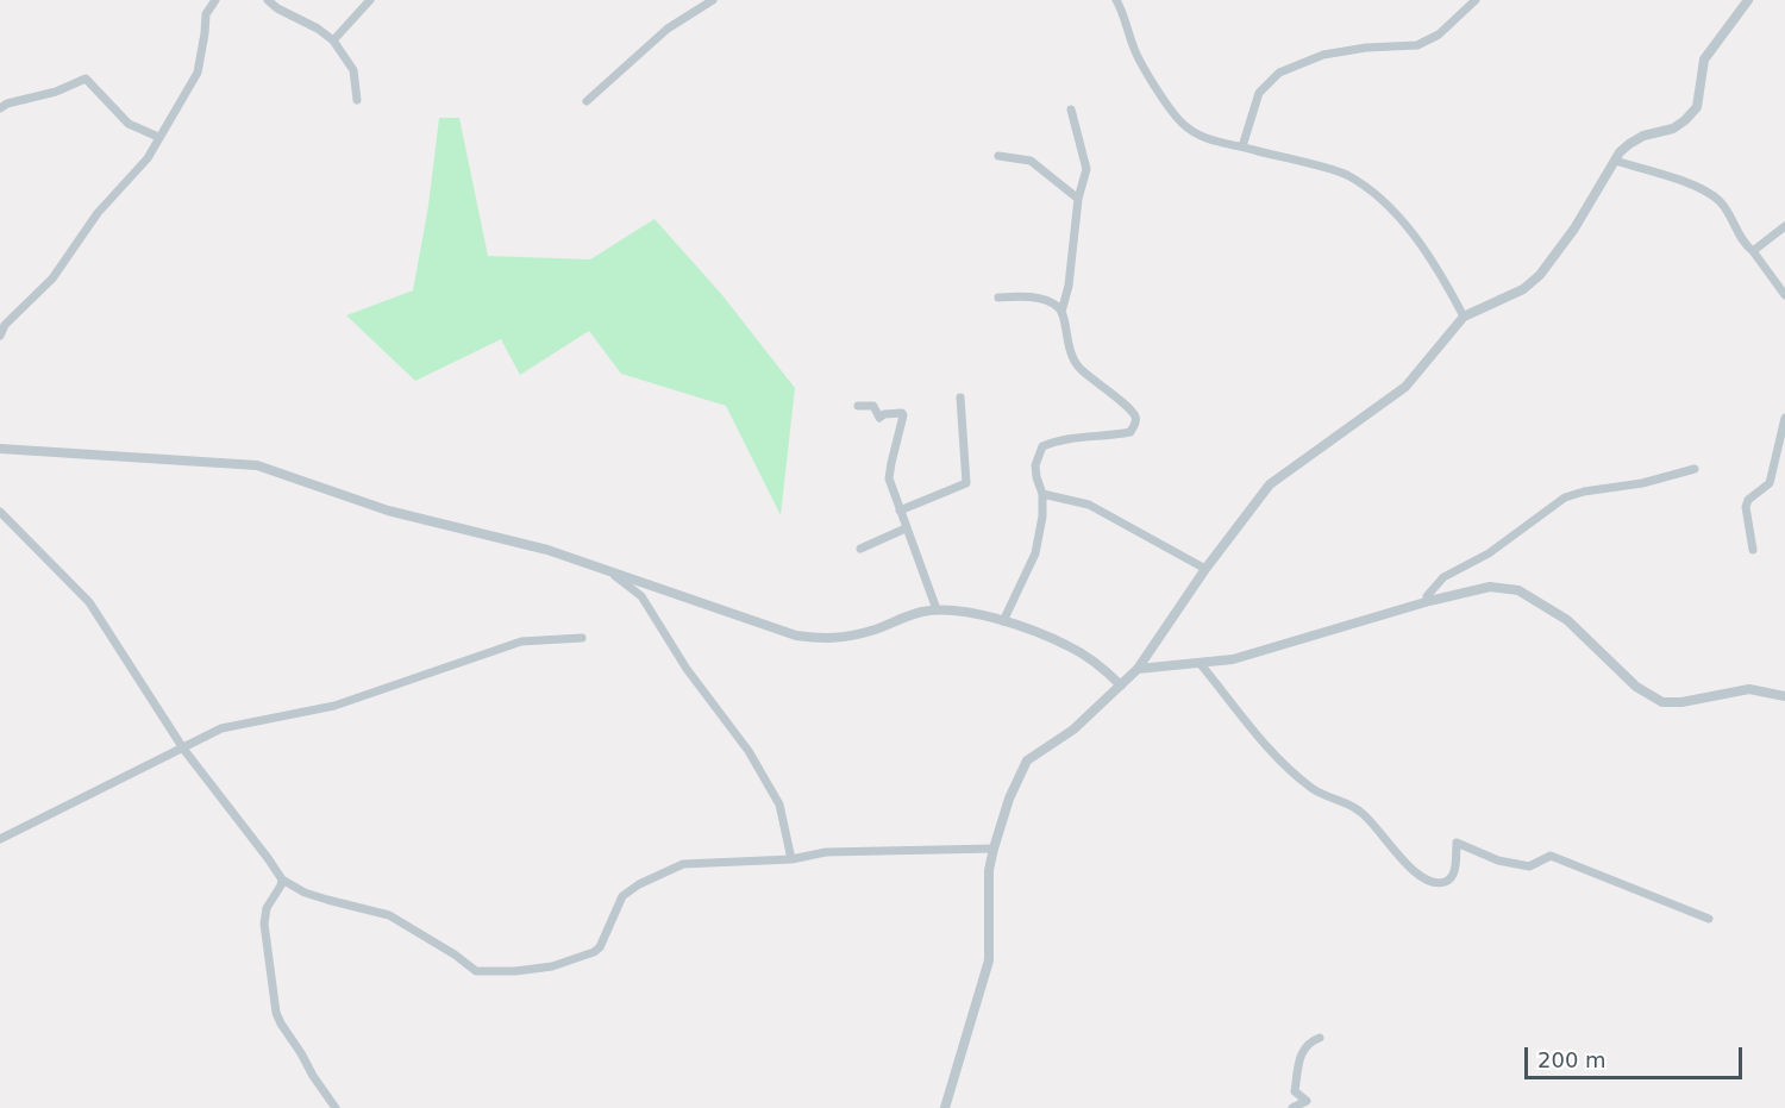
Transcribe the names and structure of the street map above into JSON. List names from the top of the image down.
{
  "scale_bar": "200 m"
}
